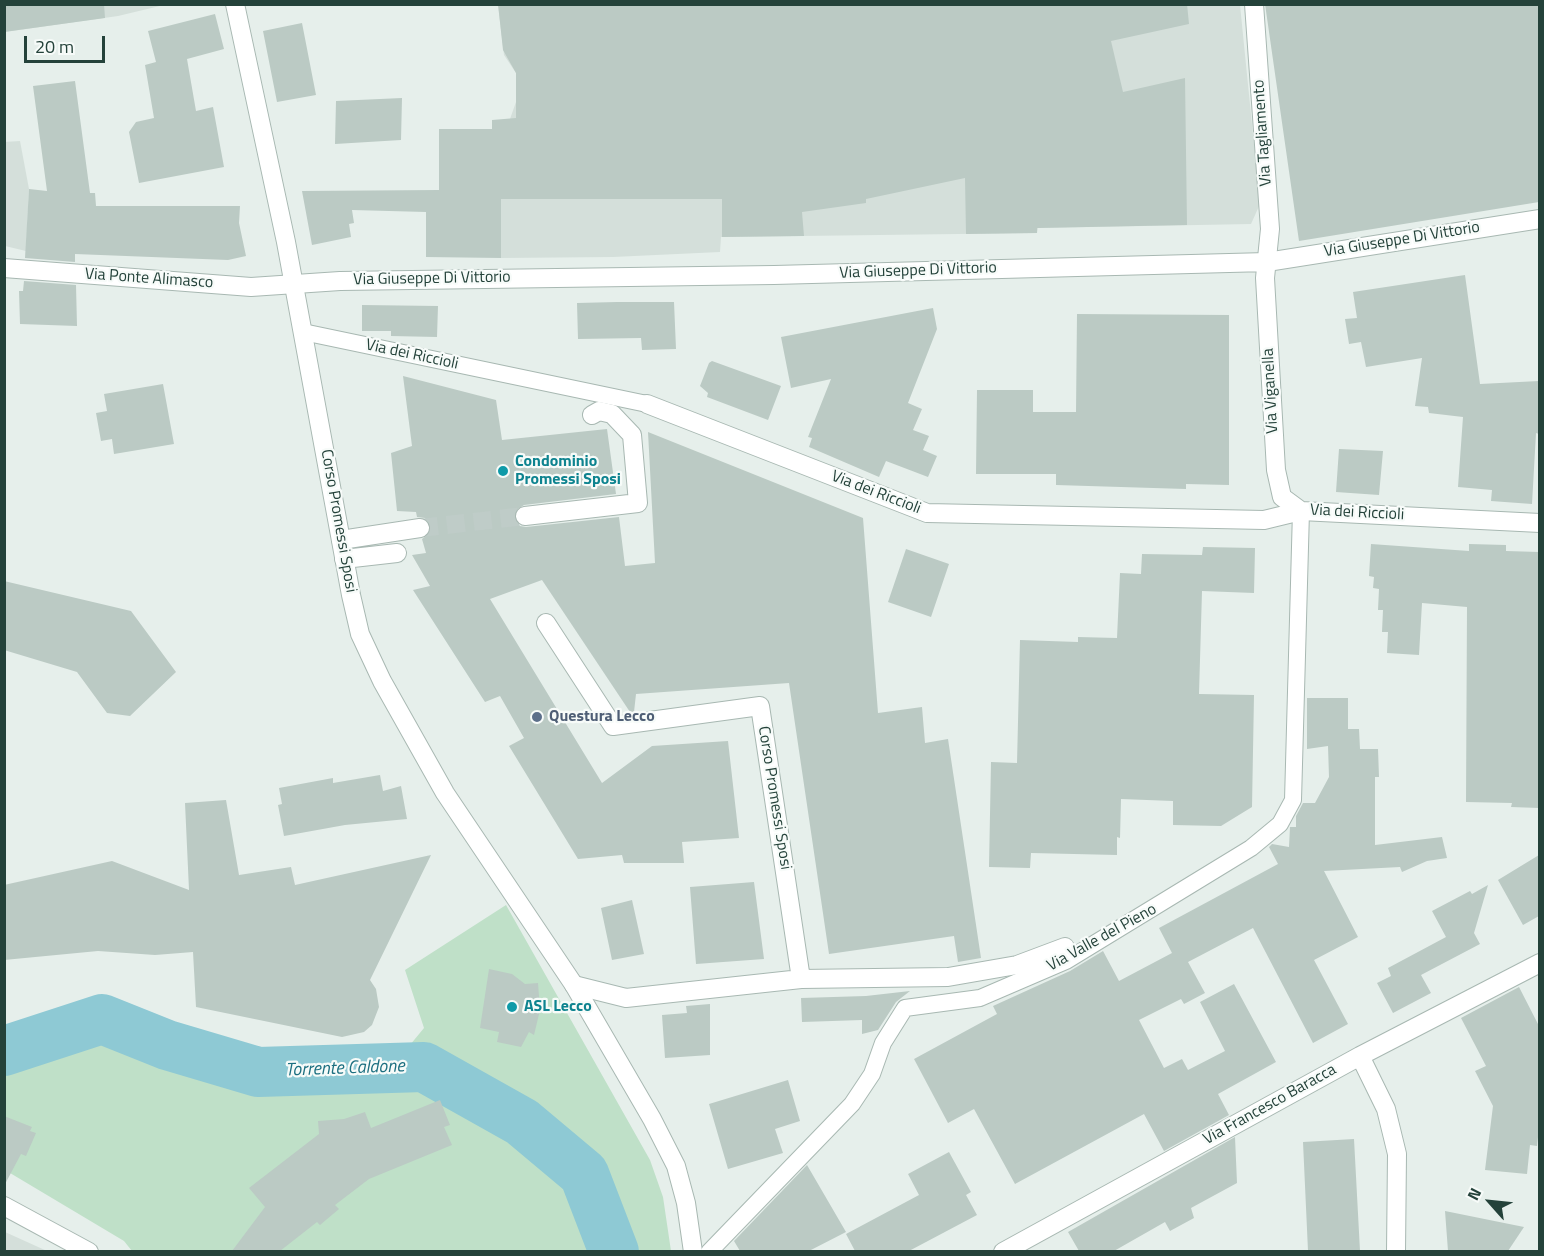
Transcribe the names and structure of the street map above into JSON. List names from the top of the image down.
{
  "streets": {
    "street": [
      "Via Tagliamento",
      "Via Giuseppe Di Vittorio",
      "Via Ponte Alimasco",
      "Via dei Riccioli",
      "Via Viganella",
      "Corso Promessi Sposi",
      "Via Valle del Pieno",
      "Via Francesco Baracca"
    ]
  },
  "crossings": [
    ["Via Tagliamento", "Via Giuseppe Di Vittorio"],
    ["Via Tagliamento", "Via Viganella"],
    ["Via Giuseppe Di Vittorio", "Via Ponte Alimasco"],
    ["Via Giuseppe Di Vittorio", "Via Viganella"],
    ["Via Giuseppe Di Vittorio", "Corso Promessi Sposi"],
    ["Via Ponte Alimasco", "Corso Promessi Sposi"],
    ["Via dei Riccioli", "Via Viganella"],
    ["Via dei Riccioli", "Corso Promessi Sposi"],
    ["Via dei Riccioli", "Via Valle del Pieno"],
    ["Via Viganella", "Via Valle del Pieno"]
  ],
  "water": ["Torrente Caldone"],
  "places": ["Condominio Promessi Sposi", "Questura Lecco", "ASL Lecco"],
  "scale_bar": "20 m",
  "north": "top left"
}
